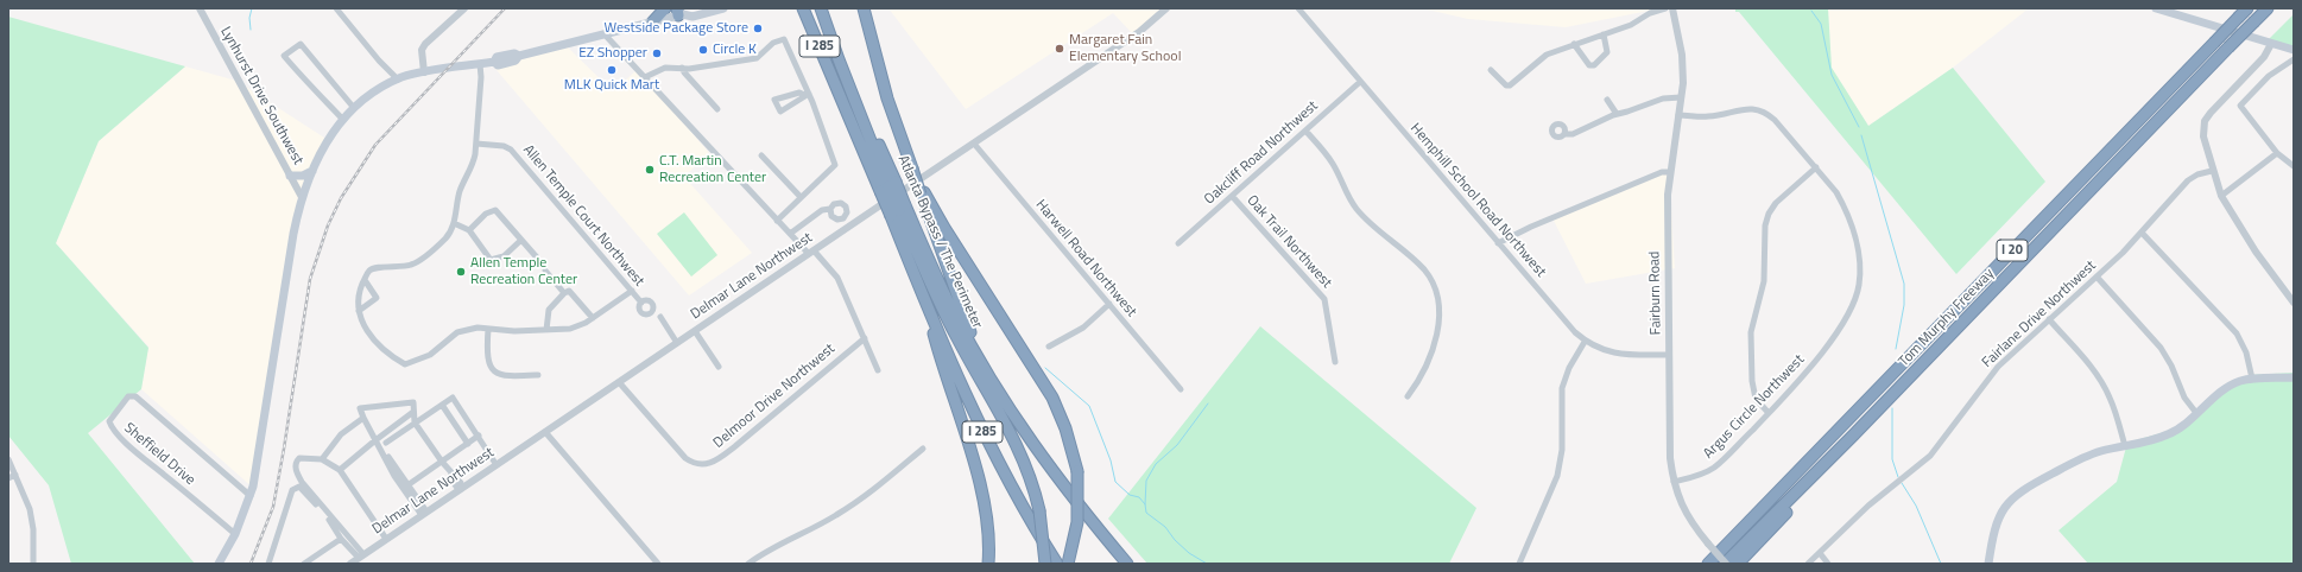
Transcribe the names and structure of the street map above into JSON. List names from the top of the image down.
{
  "streets": {
    "highway": [
      "I 285",
      "Atlanta Bypass / The Perimeter",
      "I 20",
      "Tom Murphy Freeway"
    ],
    "street": [
      "Lynhurst Drive Southwest",
      "Oakcliff Road Northwest",
      "Hemphill School Road Northwest",
      "Allen Temple Court Northwest",
      "Oak Trail Northwest",
      "Harwell Road Northwest",
      "Delmar Lane Northwest",
      "Fairburn Road",
      "Fairlane Drive Northwest",
      "Delmoor Drive Northwest",
      "Argus Circle Northwest",
      "Sheffield Drive"
    ]
  },
  "crossings": [
    ["Oakcliff Road Northwest", "Hemphill School Road Northwest"],
    ["Oakcliff Road Northwest", "Oak Trail Northwest"],
    ["Hemphill School Road Northwest", "Fairburn Road"],
    ["Harwell Road Northwest", "Delmar Lane Northwest"],
    ["Delmar Lane Northwest", "Delmoor Drive Northwest"],
    ["Fairburn Road", "Tom Murphy Freeway"],
    ["Fairburn Road", "Argus Circle Northwest"]
  ],
  "places": [
    "Westside Package Store",
    "Margaret Fain Elementary School",
    "Circle K",
    "EZ Shopper",
    "MLK Quick Mart",
    "C.T. Martin Recreation Center",
    "Allen Temple Recreation Center"
  ]
}
